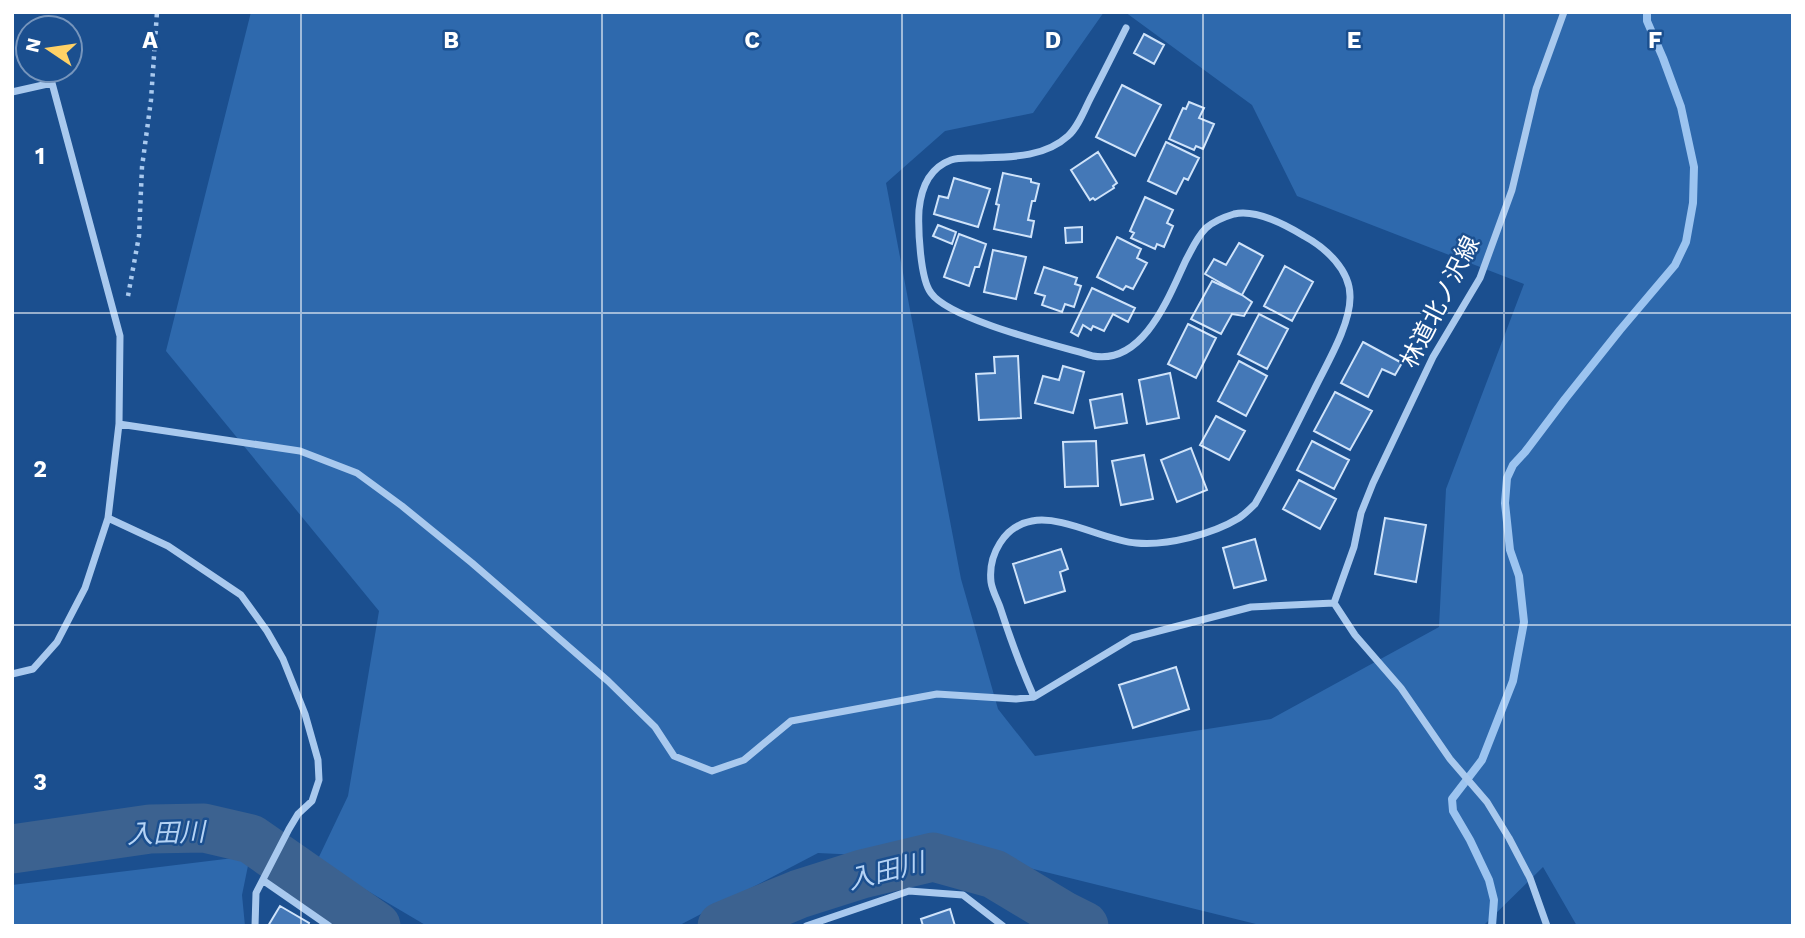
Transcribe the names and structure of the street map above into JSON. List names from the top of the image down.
{
  "streets": {
    "street": ["林道北ノ沢線"]
  },
  "water": ["入田川"],
  "north": "left",
  "grid": {
    "columns": [
      "A",
      "B",
      "C",
      "D",
      "E",
      "F"
    ],
    "rows": ["1", "2", "3"]
  }
}
